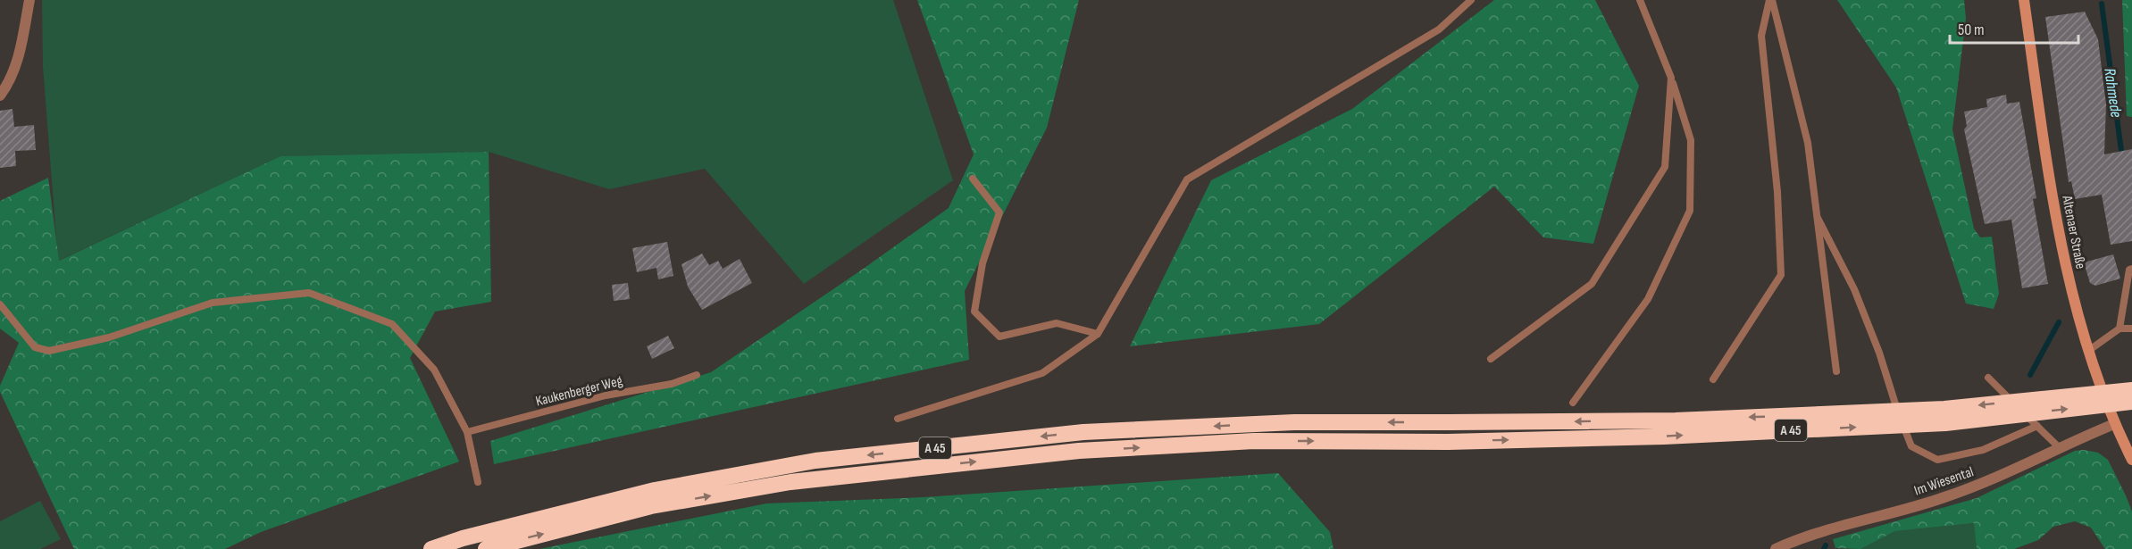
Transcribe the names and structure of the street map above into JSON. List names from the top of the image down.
{
  "streets": {
    "highway": ["A 45"],
    "main road": ["Altenaer Straße"],
    "street": ["Im Wiesental"],
    "lane": ["Kaukenberger Weg"]
  },
  "crossings": [
    ["Altenaer Straße", "Im Wiesental"]
  ],
  "water": ["Rahmede"],
  "scale_bar": "50 m"
}
